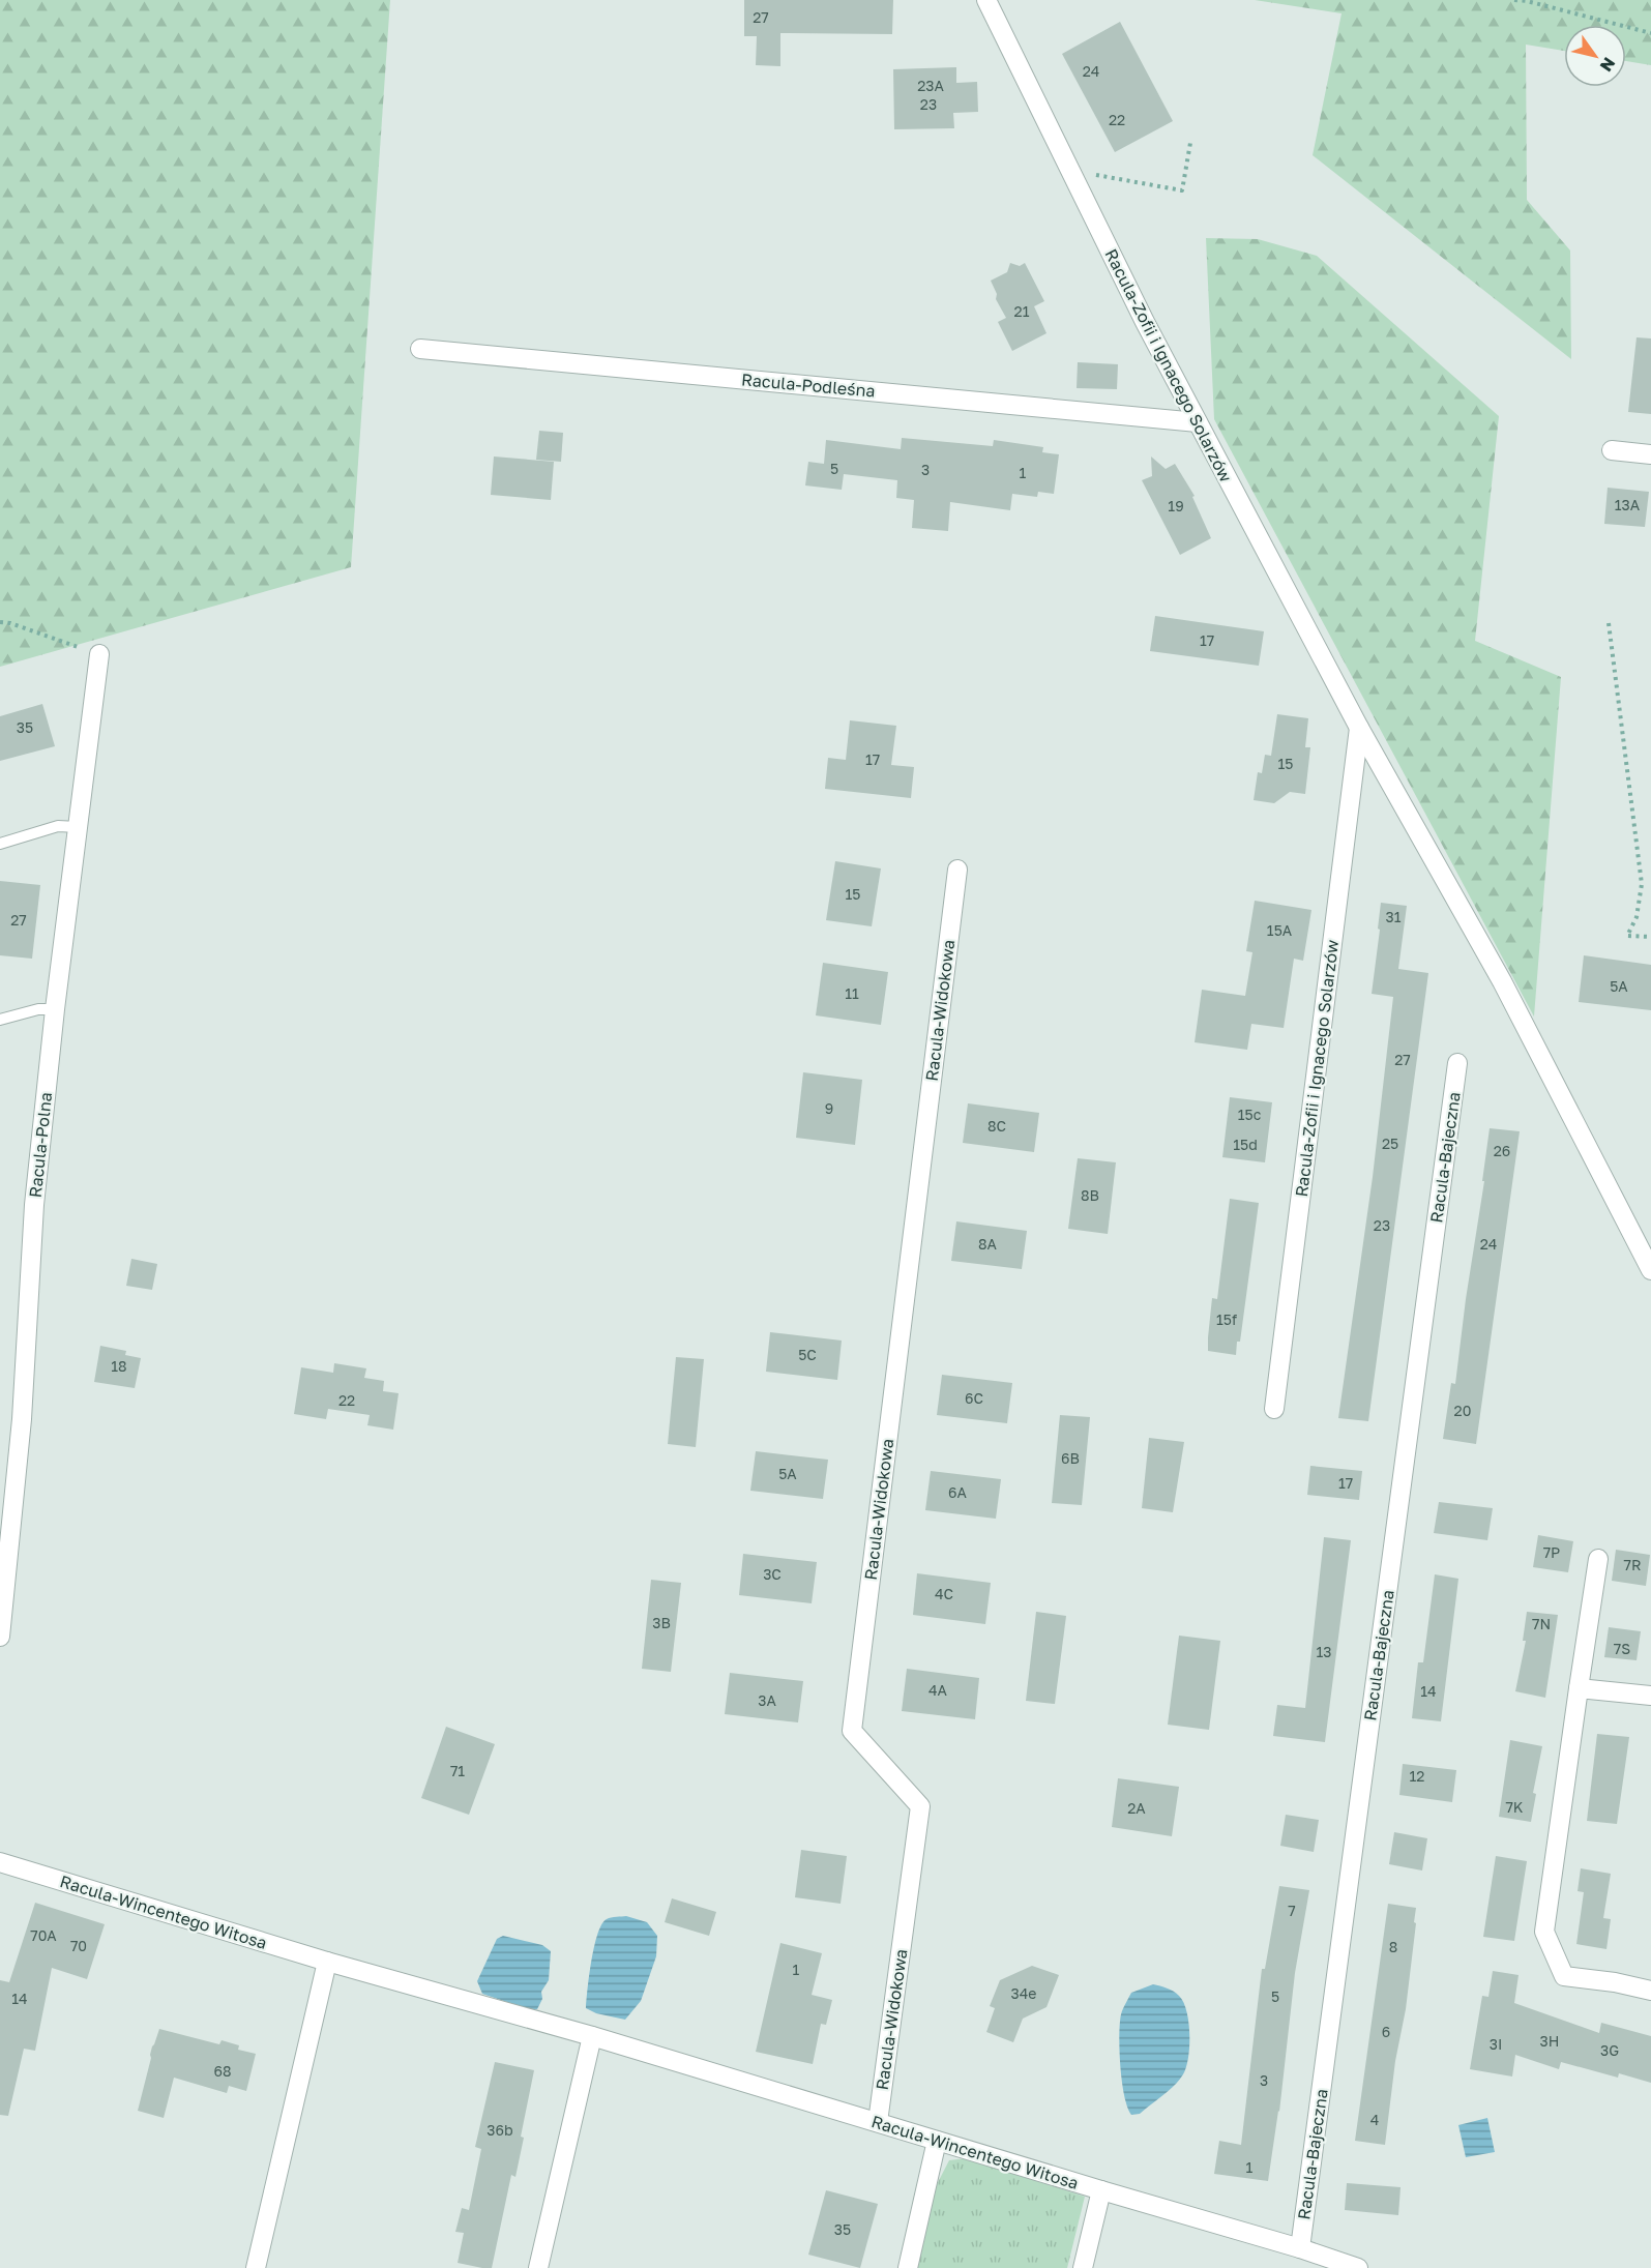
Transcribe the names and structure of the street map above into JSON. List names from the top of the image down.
{
  "streets": {
    "street": [
      "Racula-Zofii i Ignacego Solarzów",
      "Racula-Podleśna",
      "Racula-Widokowa",
      "Racula-Polna",
      "Racula-Bajeczna",
      "Racula-Wincentego Witosa"
    ]
  },
  "crossings": [
    ["Racula-Zofii i Ignacego Solarzów", "Racula-Podleśna"],
    ["Racula-Widokowa", "Racula-Wincentego Witosa"],
    ["Racula-Bajeczna", "Racula-Wincentego Witosa"]
  ],
  "house_numbers": [
    "27",
    "24",
    "23A",
    "23",
    "22",
    "21",
    "5",
    "3",
    "1",
    "13A",
    "19",
    "17",
    "35",
    "17",
    "15",
    "15",
    "31",
    "27",
    "15A",
    "5A",
    "11",
    "27",
    "9",
    "15c",
    "8C",
    "25",
    "15d",
    "26",
    "8B",
    "23",
    "8A",
    "24",
    "15f",
    "5C",
    "18",
    "6C",
    "22",
    "20",
    "6B",
    "5A",
    "17",
    "6A",
    "7P",
    "7R",
    "3C",
    "4C",
    "3B",
    "7N",
    "7S",
    "13",
    "4A",
    "14",
    "3A",
    "71",
    "12",
    "7K",
    "2A",
    "7",
    "70A",
    "70",
    "8",
    "1",
    "34e",
    "5",
    "14",
    "6",
    "3H",
    "3I",
    "3G",
    "68",
    "3",
    "4",
    "36b",
    "1",
    "35"
  ],
  "north": "bottom right"
}
